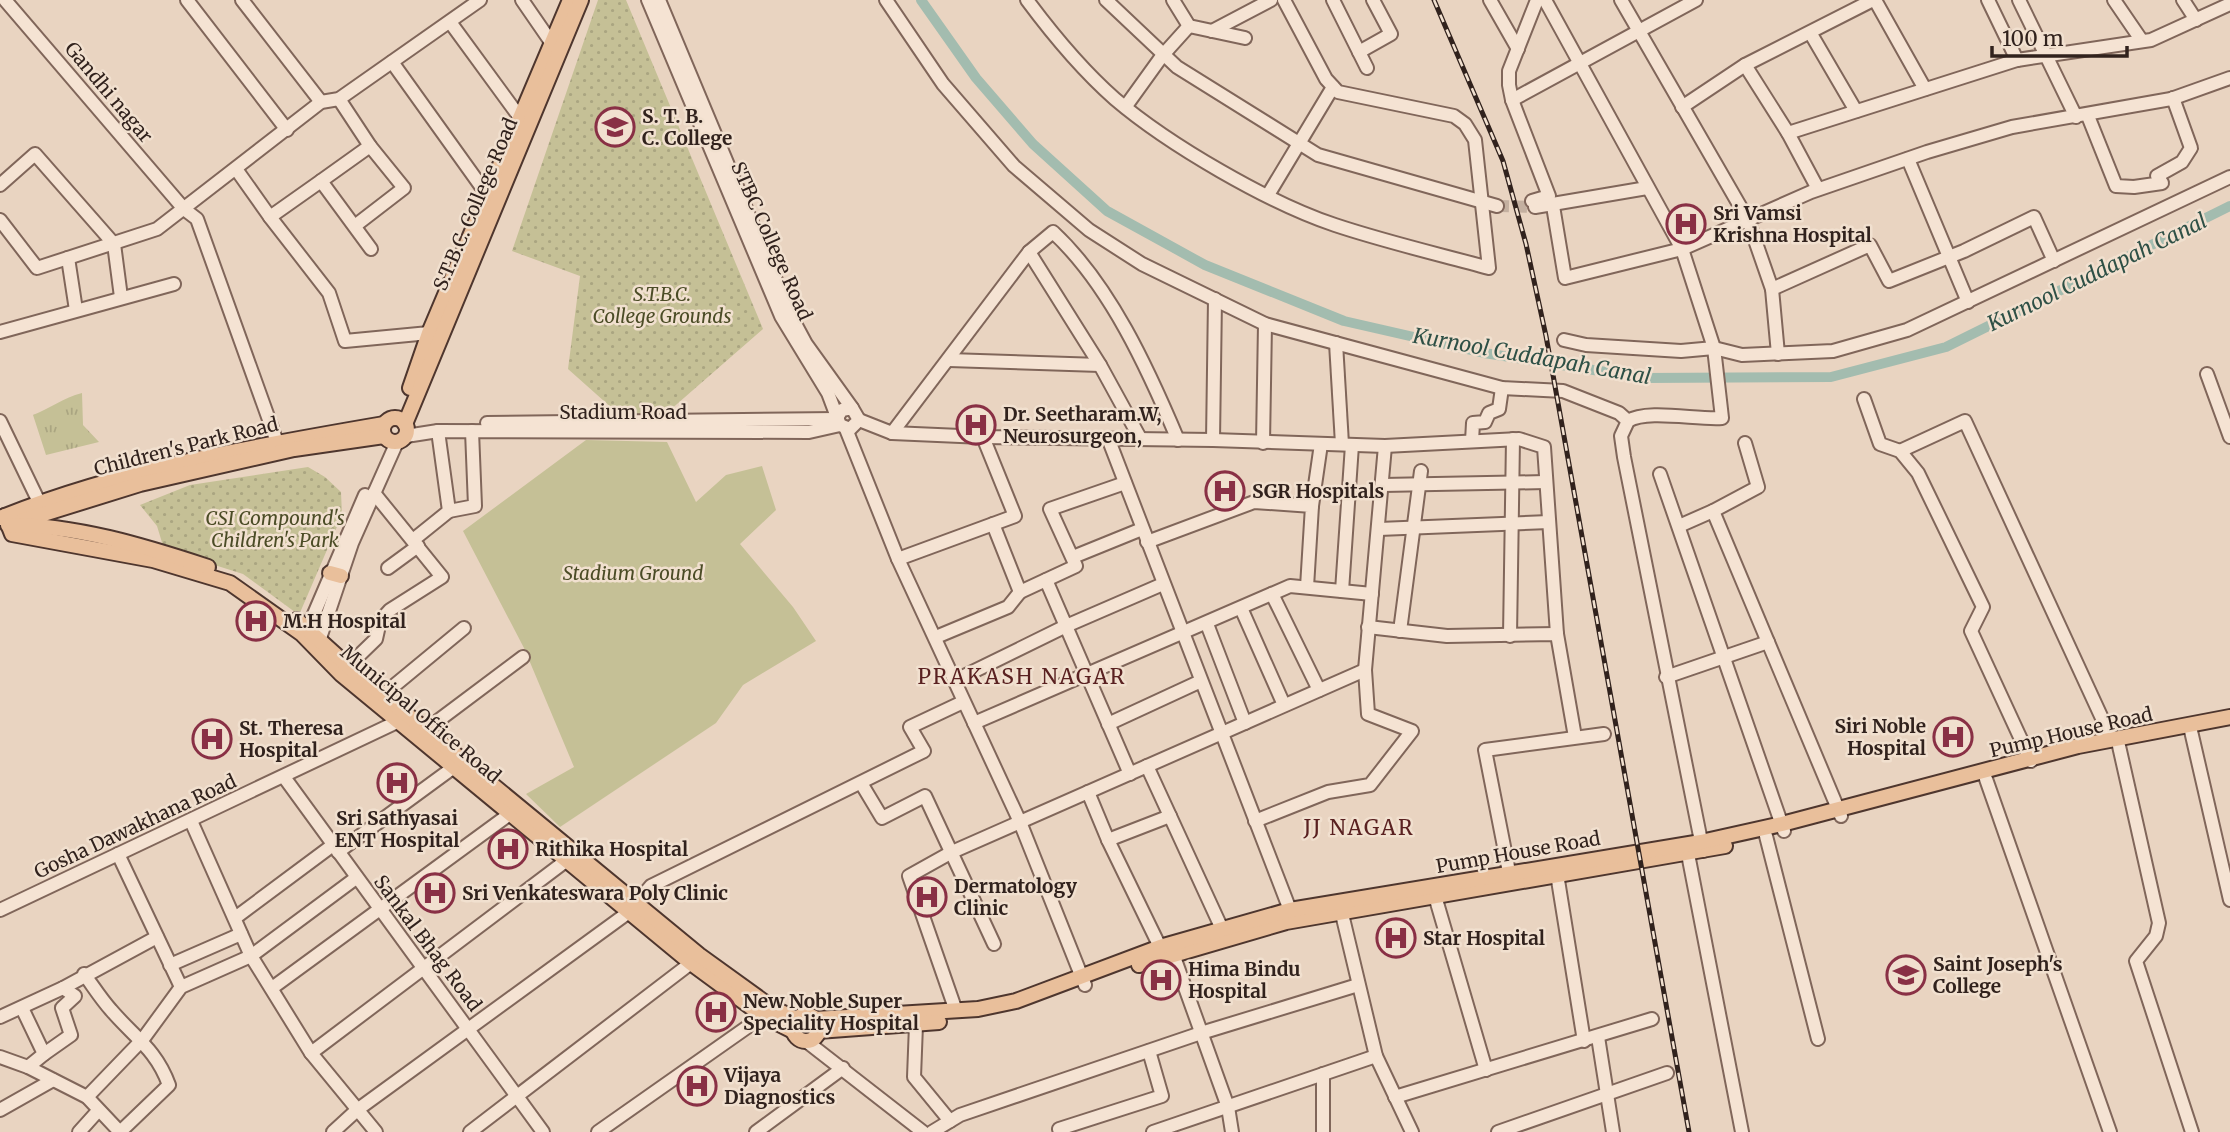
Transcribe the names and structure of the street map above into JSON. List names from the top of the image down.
{
  "streets": {
    "main road": [
      "S.T.B.C. College Road",
      "Children's Park Road",
      "Municipal Office Road",
      "Pump House Road"
    ],
    "street": [
      "Gandhi nagar",
      "STBC College Road",
      "Stadium Road",
      "Gosha Dawakhana Road",
      "Sankal Bhag Road"
    ]
  },
  "crossings": [
    ["Gandhi nagar", "Children's Park Road"],
    ["S.T.B.C. College Road", "Stadium Road"],
    ["S.T.B.C. College Road", "Children's Park Road"],
    ["STBC College Road", "Stadium Road"],
    ["Stadium Road", "Children's Park Road"],
    ["Children's Park Road", "Municipal Office Road"],
    ["Municipal Office Road", "Gosha Dawakhana Road"],
    ["Gosha Dawakhana Road", "Sankal Bhag Road"]
  ],
  "districts": ["PRAKASH NAGAR", "JJ NAGAR"],
  "water": ["Kurnool Cuddapah Canal"],
  "parks": ["S.T.B.C. College Grounds", "CSI Compound's Children's Park", "Stadium Ground"],
  "places": {
    "school or university": ["S. T. B. C. College", "Saint Joseph's College"],
    "hospital": [
      "Sri Vamsi Krishna Hospital",
      "Dr. Seetharam.W, Neurosurgeon,",
      "SGR Hospitals",
      "M.H Hospital",
      "Siri Noble Hospital",
      "St. Theresa Hospital",
      "Sri Sathyasai ENT Hospital",
      "Rithika Hospital",
      "Sri Venkateswara Poly Clinic",
      "Dermatology Clinic",
      "Star Hospital",
      "Hima Bindu Hospital",
      "New Noble Super Speciality Hospital",
      "Vijaya Diagnostics"
    ]
  },
  "scale_bar": "100 m"
}
